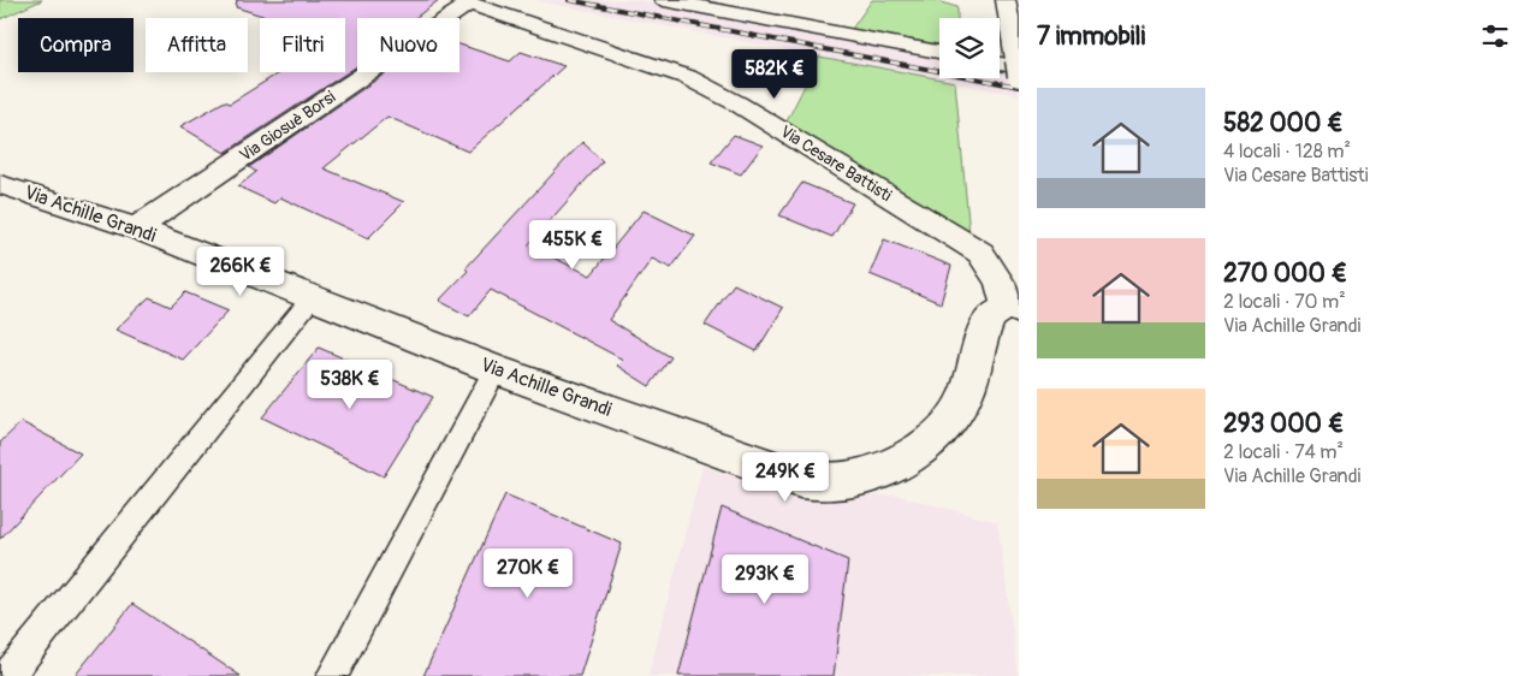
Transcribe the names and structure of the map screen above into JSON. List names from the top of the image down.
{
  "streets": {
    "street": ["Via Giosuè Borsi", "Via Cesare Battisti", "Via Achille Grandi"]
  },
  "crossings": [
    ["Via Giosuè Borsi", "Via Cesare Battisti"],
    ["Via Giosuè Borsi", "Via Achille Grandi"],
    ["Via Cesare Battisti", "Via Achille Grandi"]
  ],
  "page": {
    "heading": "7 immobili",
    "chip": [
      "Compra",
      "Affitta",
      "Filtri",
      "Nuovo"
    ],
    "price": [
      "582K €",
      "455K €",
      "266K €",
      "538K €",
      "249K €",
      "270K €",
      "293K €"
    ],
    "list": [
      {
        "name": "582 000 €",
        "note": "4 locali · 128 m² · Via Cesare Battisti"
      },
      {
        "name": "270 000 €",
        "note": "2 locali · 70 m² · Via Achille Grandi"
      },
      {
        "name": "293 000 €",
        "note": "2 locali · 74 m² · Via Achille Grandi"
      }
    ]
  }
}
